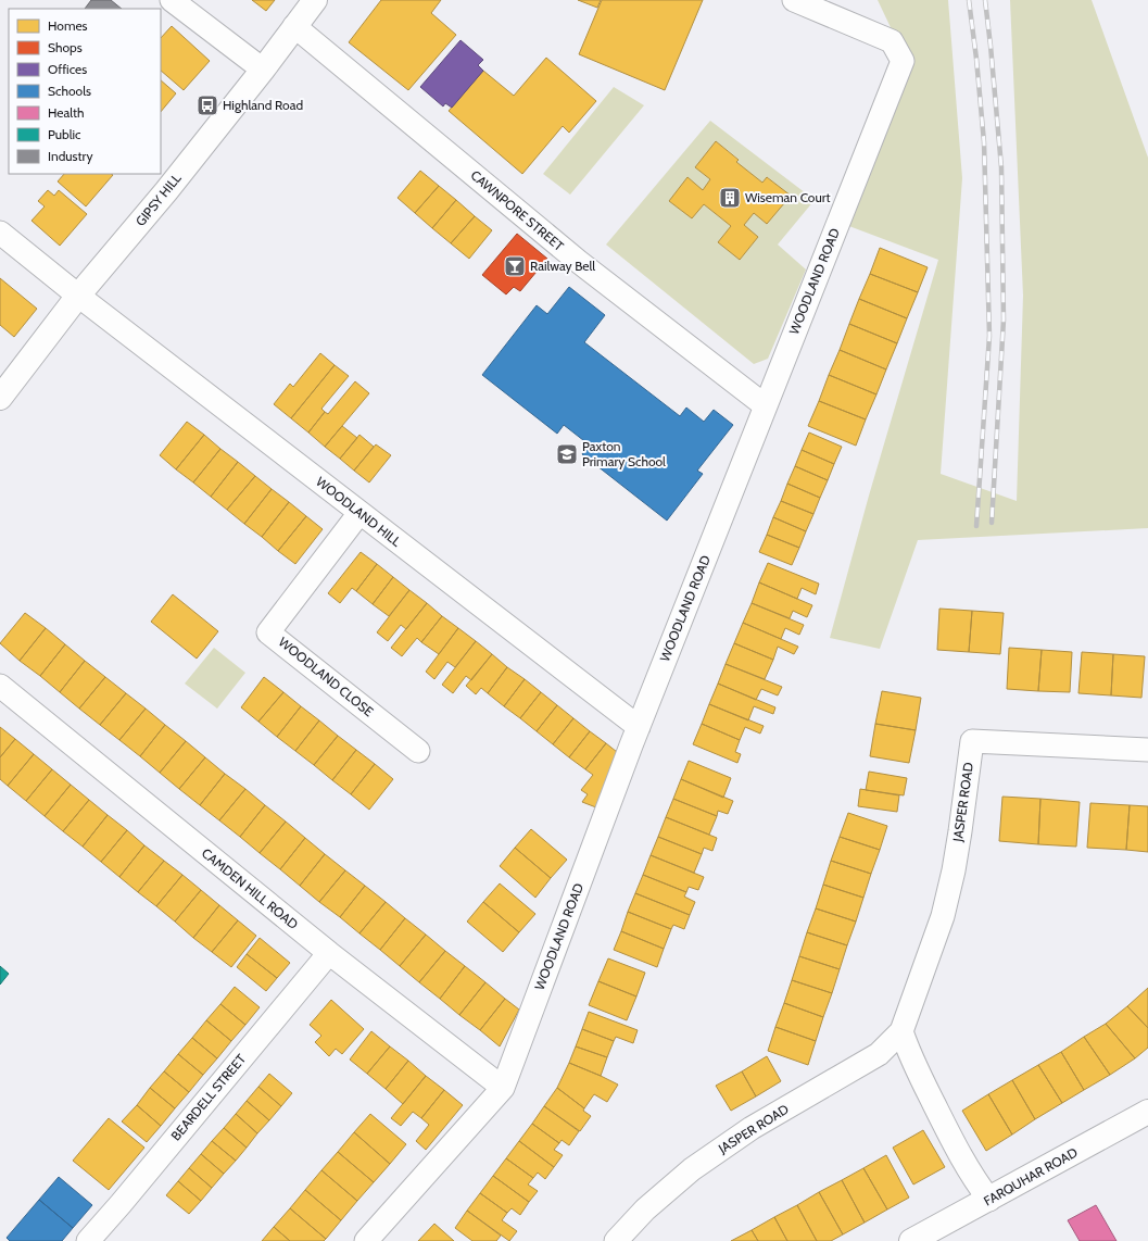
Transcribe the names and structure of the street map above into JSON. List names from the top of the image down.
{
  "streets": {
    "street": [
      "GIPSY HILL",
      "CAWNPORE STREET",
      "WOODLAND ROAD",
      "WOODLAND HILL",
      "WOODLAND CLOSE",
      "JASPER ROAD",
      "CAMDEN HILL ROAD",
      "BEARDELL STREET",
      "FARQUHAR ROAD"
    ]
  },
  "crossings": [
    ["GIPSY HILL", "CAWNPORE STREET"],
    ["GIPSY HILL", "WOODLAND HILL"],
    ["CAWNPORE STREET", "WOODLAND ROAD"],
    ["WOODLAND ROAD", "WOODLAND HILL"],
    ["WOODLAND ROAD", "CAMDEN HILL ROAD"],
    ["WOODLAND HILL", "WOODLAND CLOSE"],
    ["CAMDEN HILL ROAD", "BEARDELL STREET"]
  ],
  "places": {
    "bus stop": ["Highland Road"],
    "building": ["Wiseman Court"],
    "bar": ["Railway Bell"],
    "school or university": ["Paxton Primary School"]
  },
  "legend": [
    "Homes",
    "Shops",
    "Offices",
    "Schools",
    "Health",
    "Public",
    "Industry"
  ]
}
